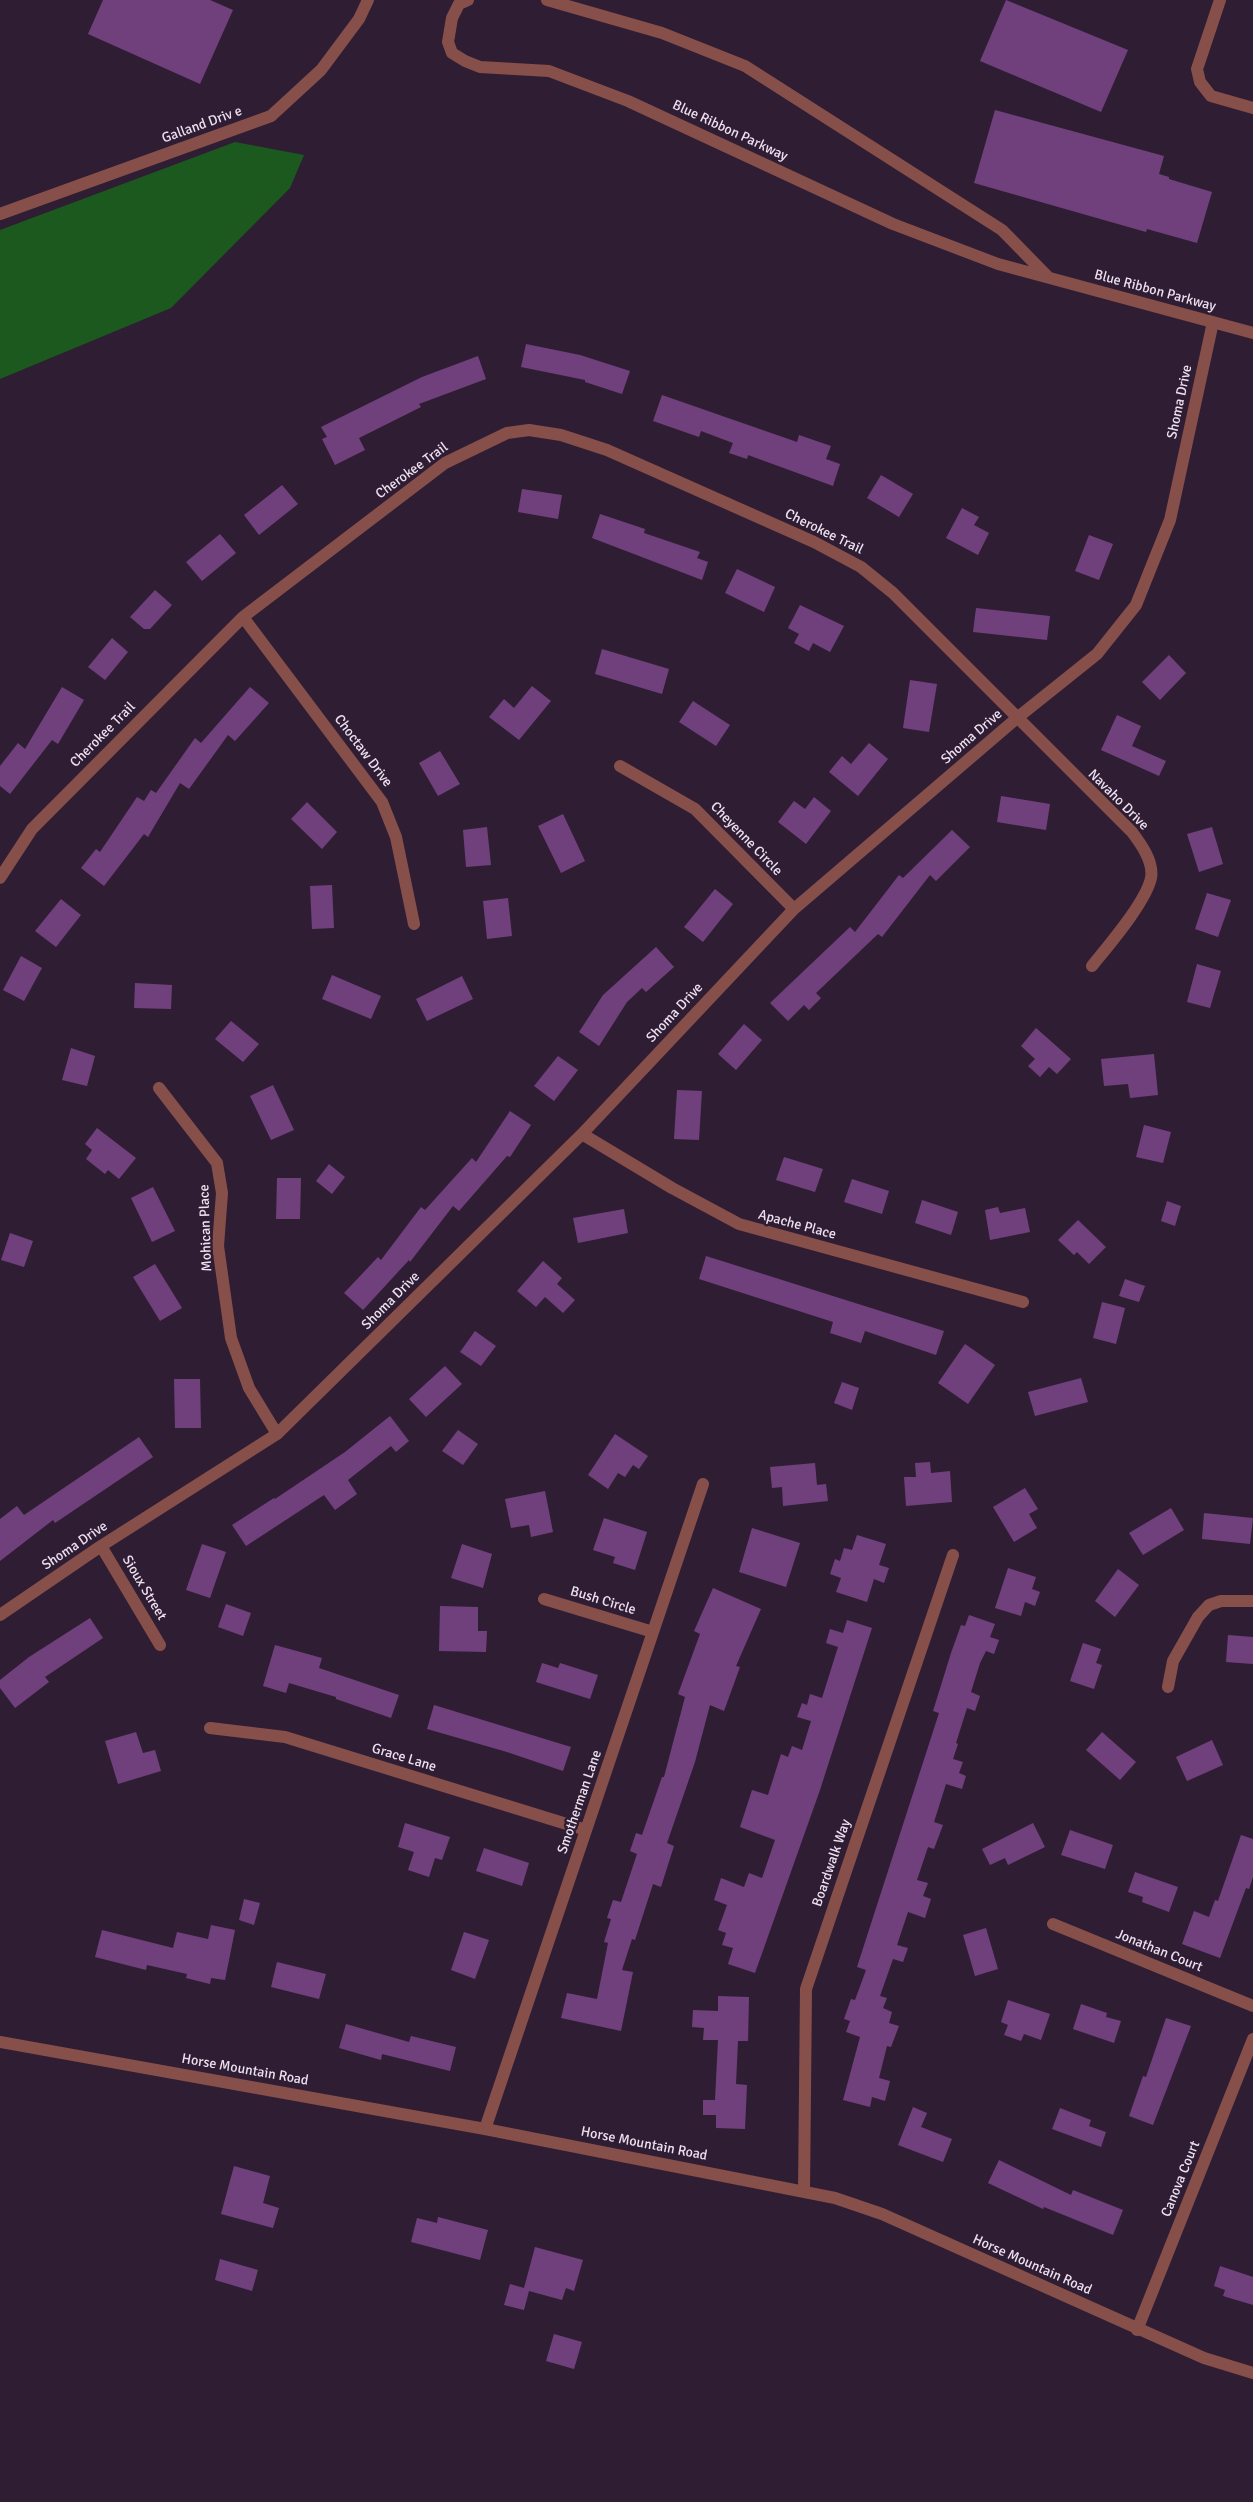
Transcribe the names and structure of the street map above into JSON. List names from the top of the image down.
{
  "streets": {
    "street": [
      "Galland Driv e",
      "Blue Ribbon Parkway",
      "Shoma Drive",
      "Cherokee Trail",
      "Choctaw Drive",
      "Navaho Drive",
      "Cheyenne Circle",
      "Apache Place",
      "Mohican Place",
      "Sioux Street",
      "Bush Circle",
      "Grace Lane",
      "Smotherman Lane",
      "Boardwalk Way",
      "Jonathan Court",
      "Horse Mountain Road",
      "Canova Court"
    ]
  },
  "crossings": [
    ["Blue Ribbon Parkway", "Shoma Drive"],
    ["Shoma Drive", "Cherokee Trail"],
    ["Shoma Drive", "Navaho Drive"],
    ["Shoma Drive", "Cheyenne Circle"],
    ["Shoma Drive", "Apache Place"],
    ["Shoma Drive", "Mohican Place"],
    ["Shoma Drive", "Sioux Street"],
    ["Cherokee Trail", "Choctaw Drive"],
    ["Cherokee Trail", "Navaho Drive"],
    ["Bush Circle", "Smotherman Lane"],
    ["Grace Lane", "Smotherman Lane"],
    ["Smotherman Lane", "Horse Mountain Road"],
    ["Boardwalk Way", "Horse Mountain Road"],
    ["Horse Mountain Road", "Canova Court"]
  ]
}
